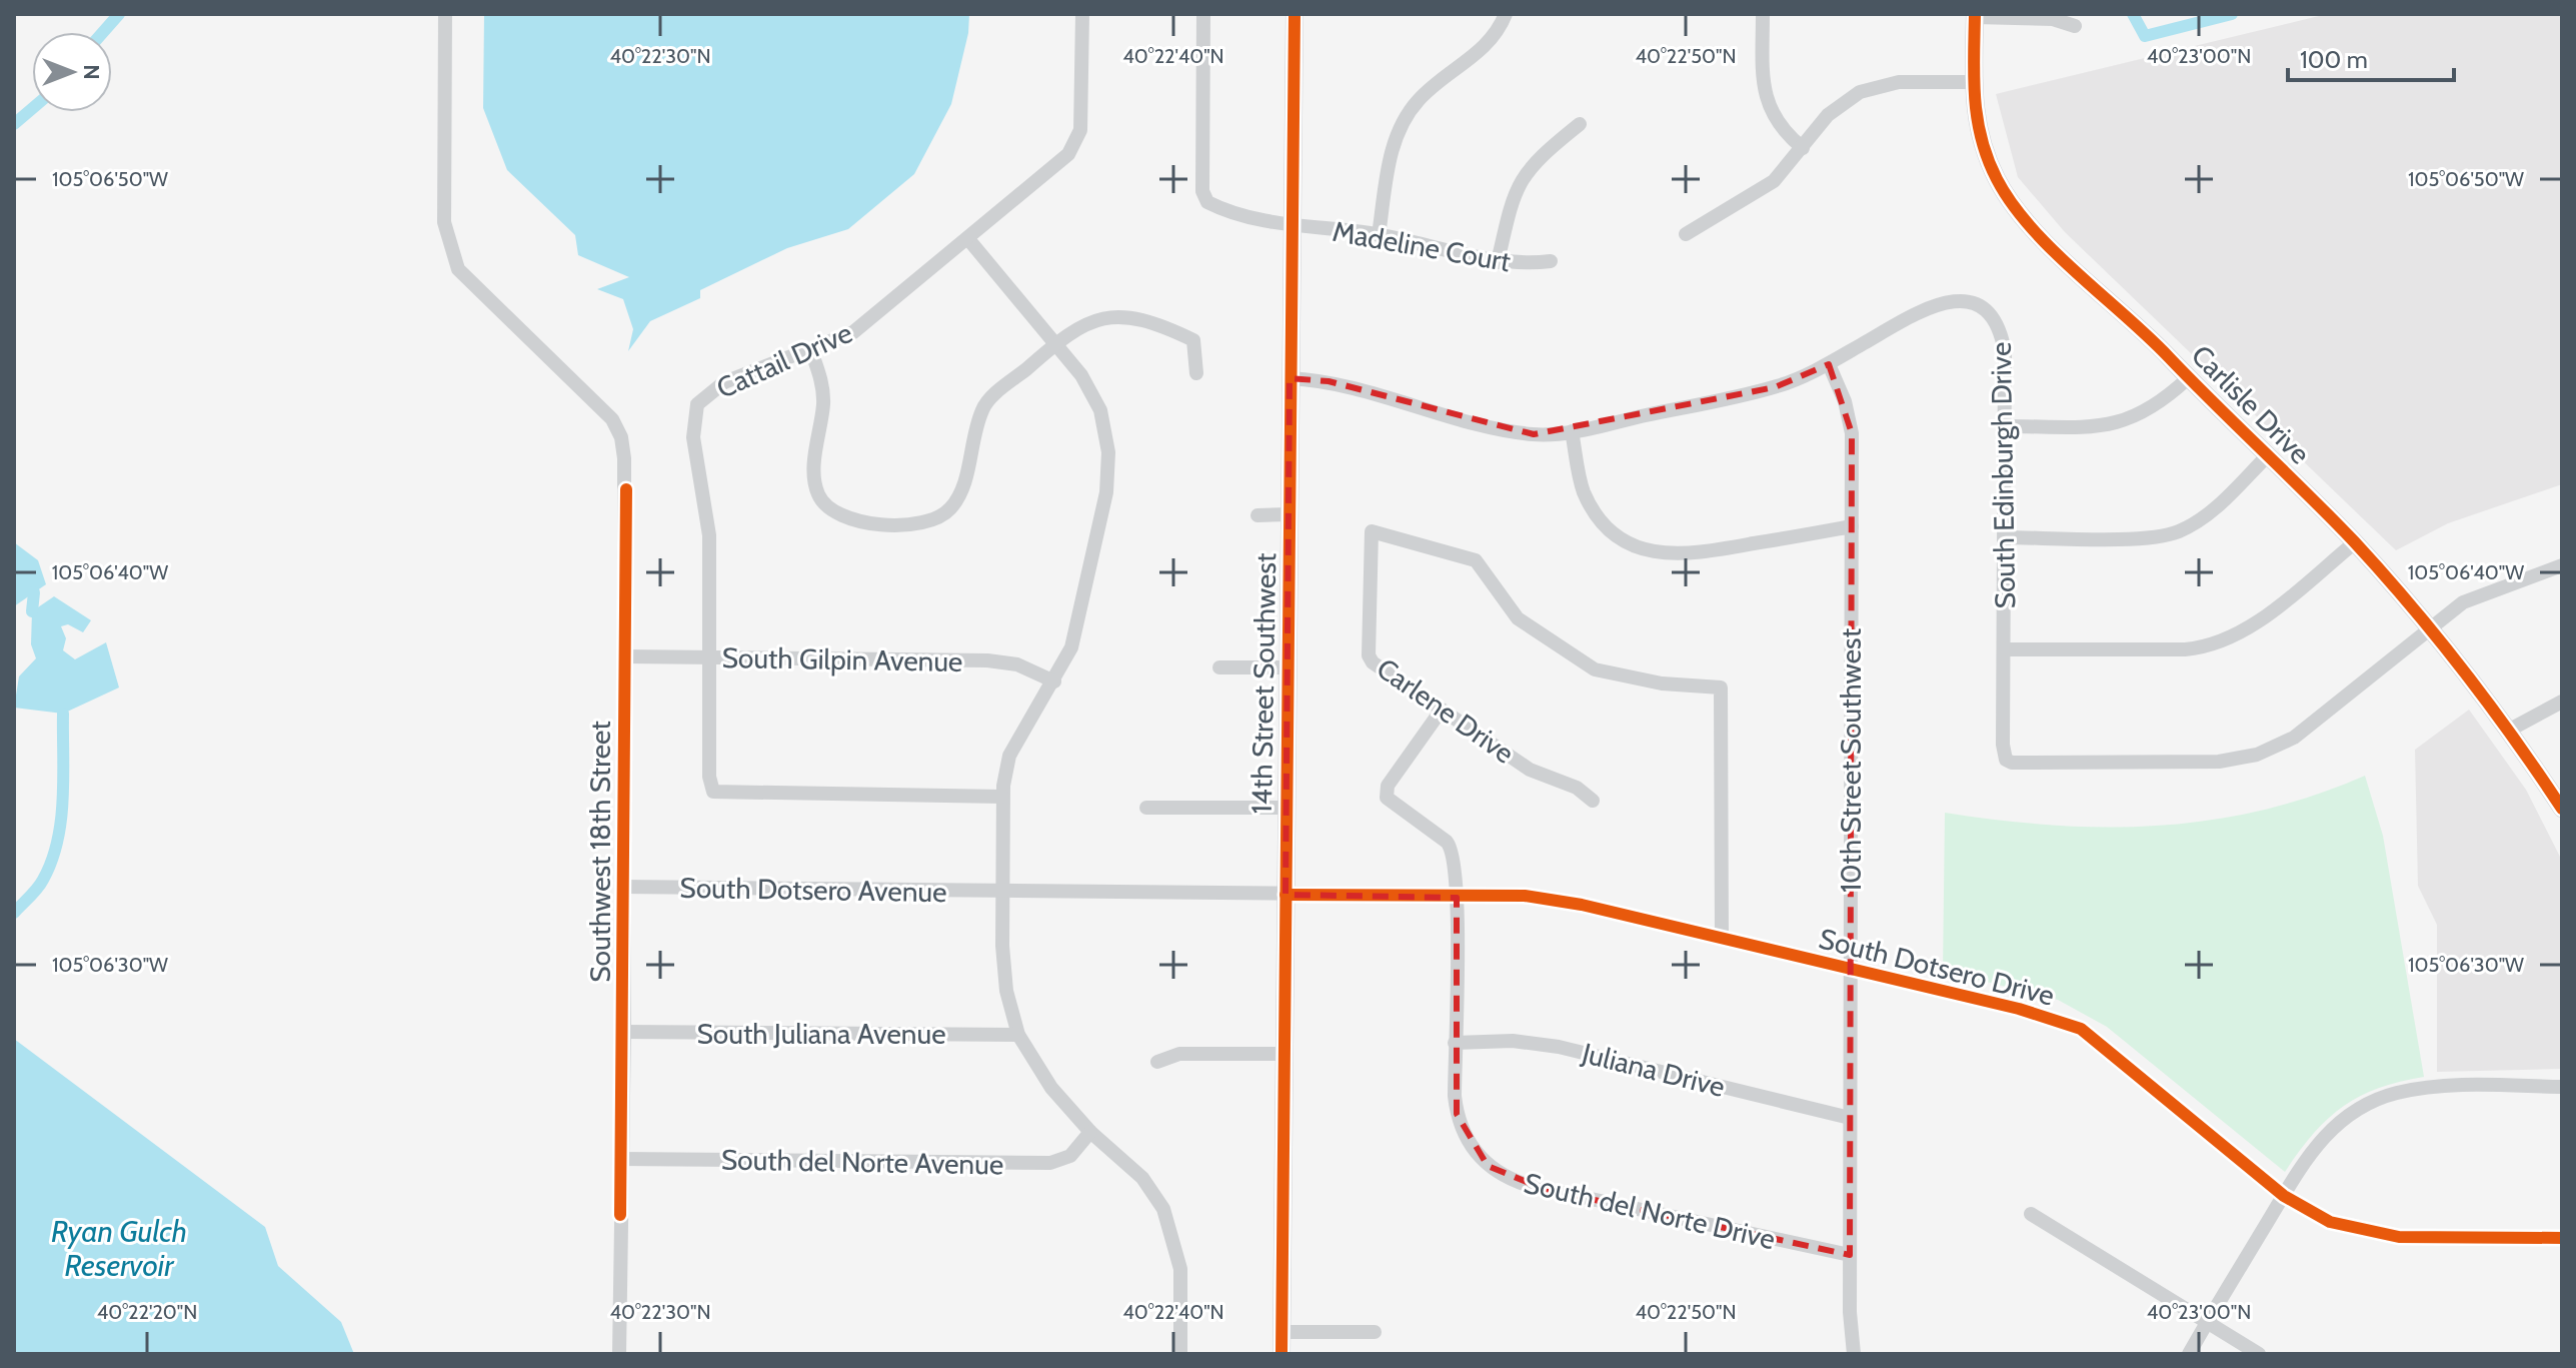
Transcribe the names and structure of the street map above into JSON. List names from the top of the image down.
{
  "streets": {
    "main road": ["Carlisle Drive", "14th Street Southwest"],
    "street": [
      "Madeline Court",
      "Cattail Drive",
      "South Edinburgh Drive",
      "South Gilpin Avenue",
      "Carlene Drive",
      "10th Street Southwest",
      "Southwest 18th Street",
      "South Dotsero Avenue",
      "South Dotsero Drive",
      "South Juliana Avenue",
      "Juliana Drive",
      "South del Norte Avenue",
      "South del Norte Drive"
    ]
  },
  "crossings": [
    ["Madeline Court", "14th Street Southwest"],
    ["Cattail Drive", "South Gilpin Avenue"],
    ["Carlisle Drive", "South Edinburgh Drive"],
    ["South Edinburgh Drive", "14th Street Southwest"],
    ["South Edinburgh Drive", "10th Street Southwest"],
    ["South Gilpin Avenue", "Southwest 18th Street"],
    ["14th Street Southwest", "South Dotsero Drive"],
    ["Carlene Drive", "South Dotsero Drive"],
    ["Carlene Drive", "South del Norte Drive"],
    ["10th Street Southwest", "South Dotsero Drive"],
    ["10th Street Southwest", "Juliana Drive"],
    ["10th Street Southwest", "South del Norte Drive"],
    ["Southwest 18th Street", "South Dotsero Avenue"],
    ["Southwest 18th Street", "South Juliana Avenue"],
    ["Southwest 18th Street", "South del Norte Avenue"],
    ["South Dotsero Avenue", "South Dotsero Drive"],
    ["South Dotsero Drive", "South del Norte Drive"],
    ["Juliana Drive", "South del Norte Drive"]
  ],
  "water": ["Ryan Gulch Reservoir"],
  "scale_bar": "100 m",
  "north": "right",
  "coordinates": [
    "40°22'30\"N",
    "40°22'40\"N",
    "40°22'50\"N",
    "40°23'00\"N",
    "105°06'50\"W",
    "105°06'40\"W",
    "105°06'30\"W",
    "40°22'20\"N"
  ]
}
